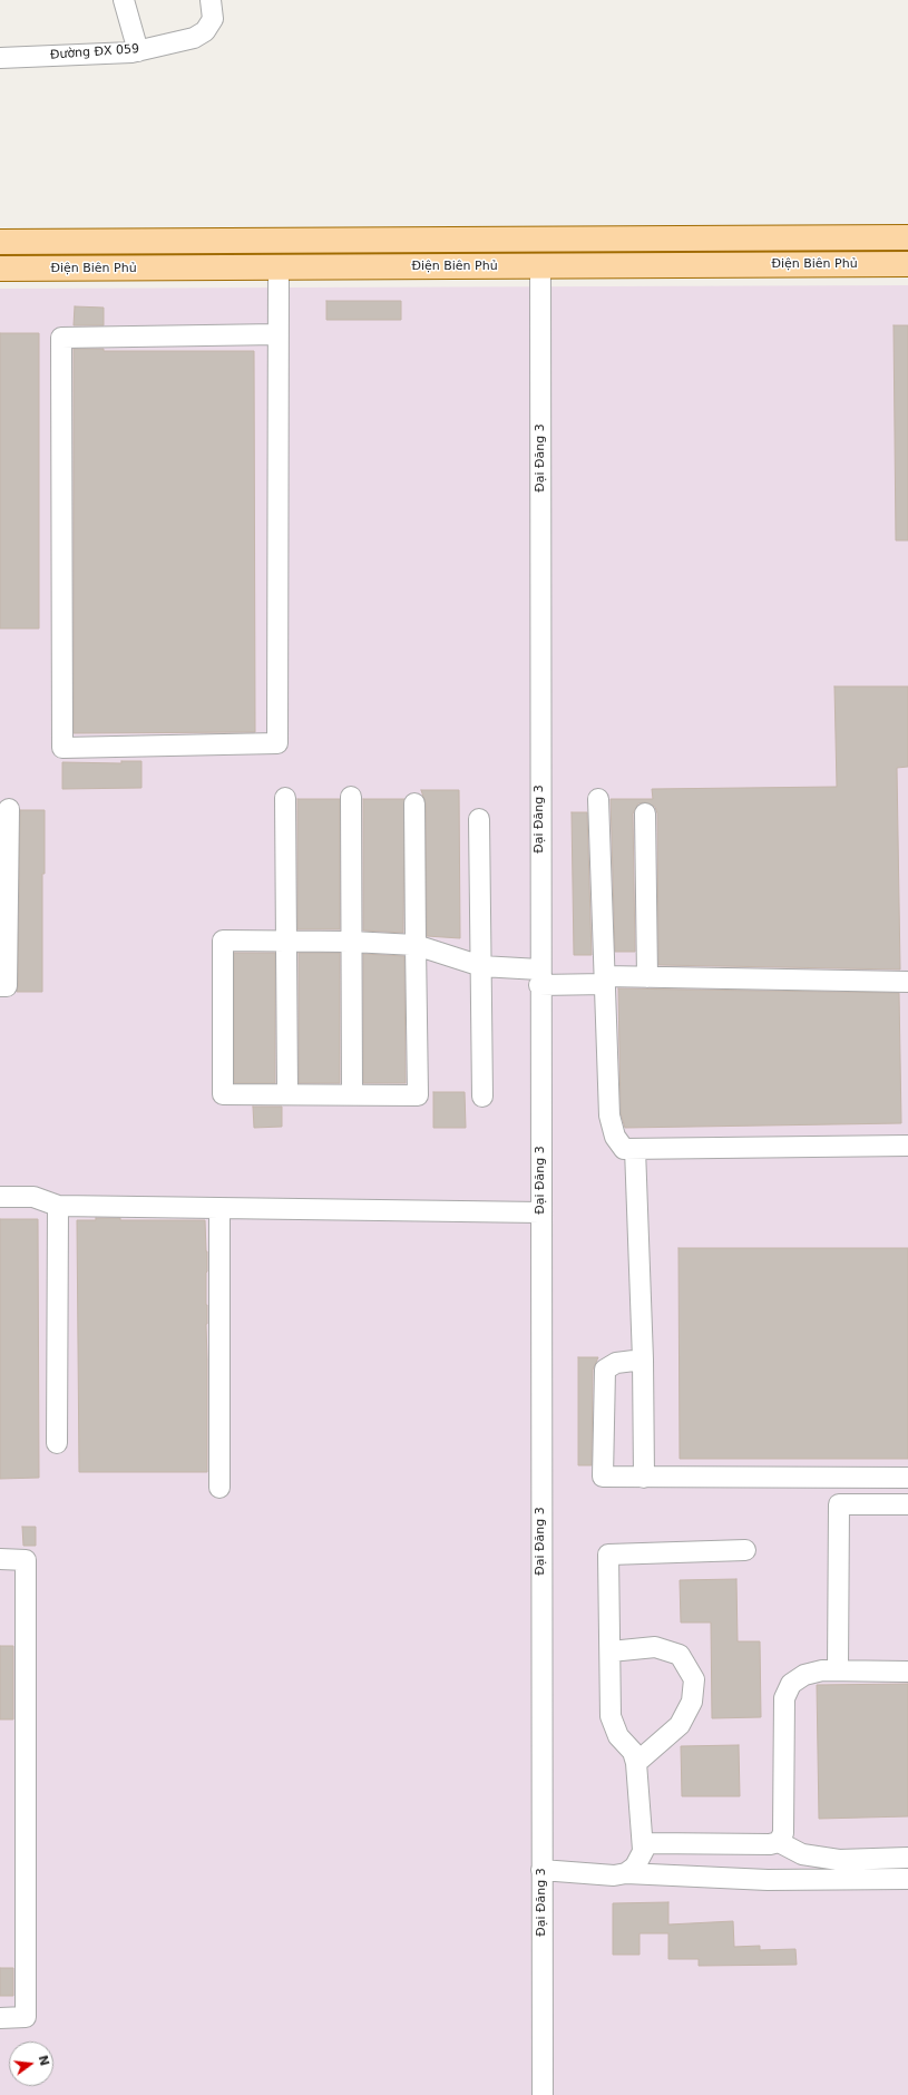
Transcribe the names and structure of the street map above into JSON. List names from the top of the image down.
{
  "streets": {
    "main road": ["Điện Biên Phủ"],
    "street": ["Đường ĐX 059", "Đại Đăng 3"]
  },
  "crossings": [
    ["Điện Biên Phủ", "Đại Đăng 3"]
  ],
  "north": "right"
}
